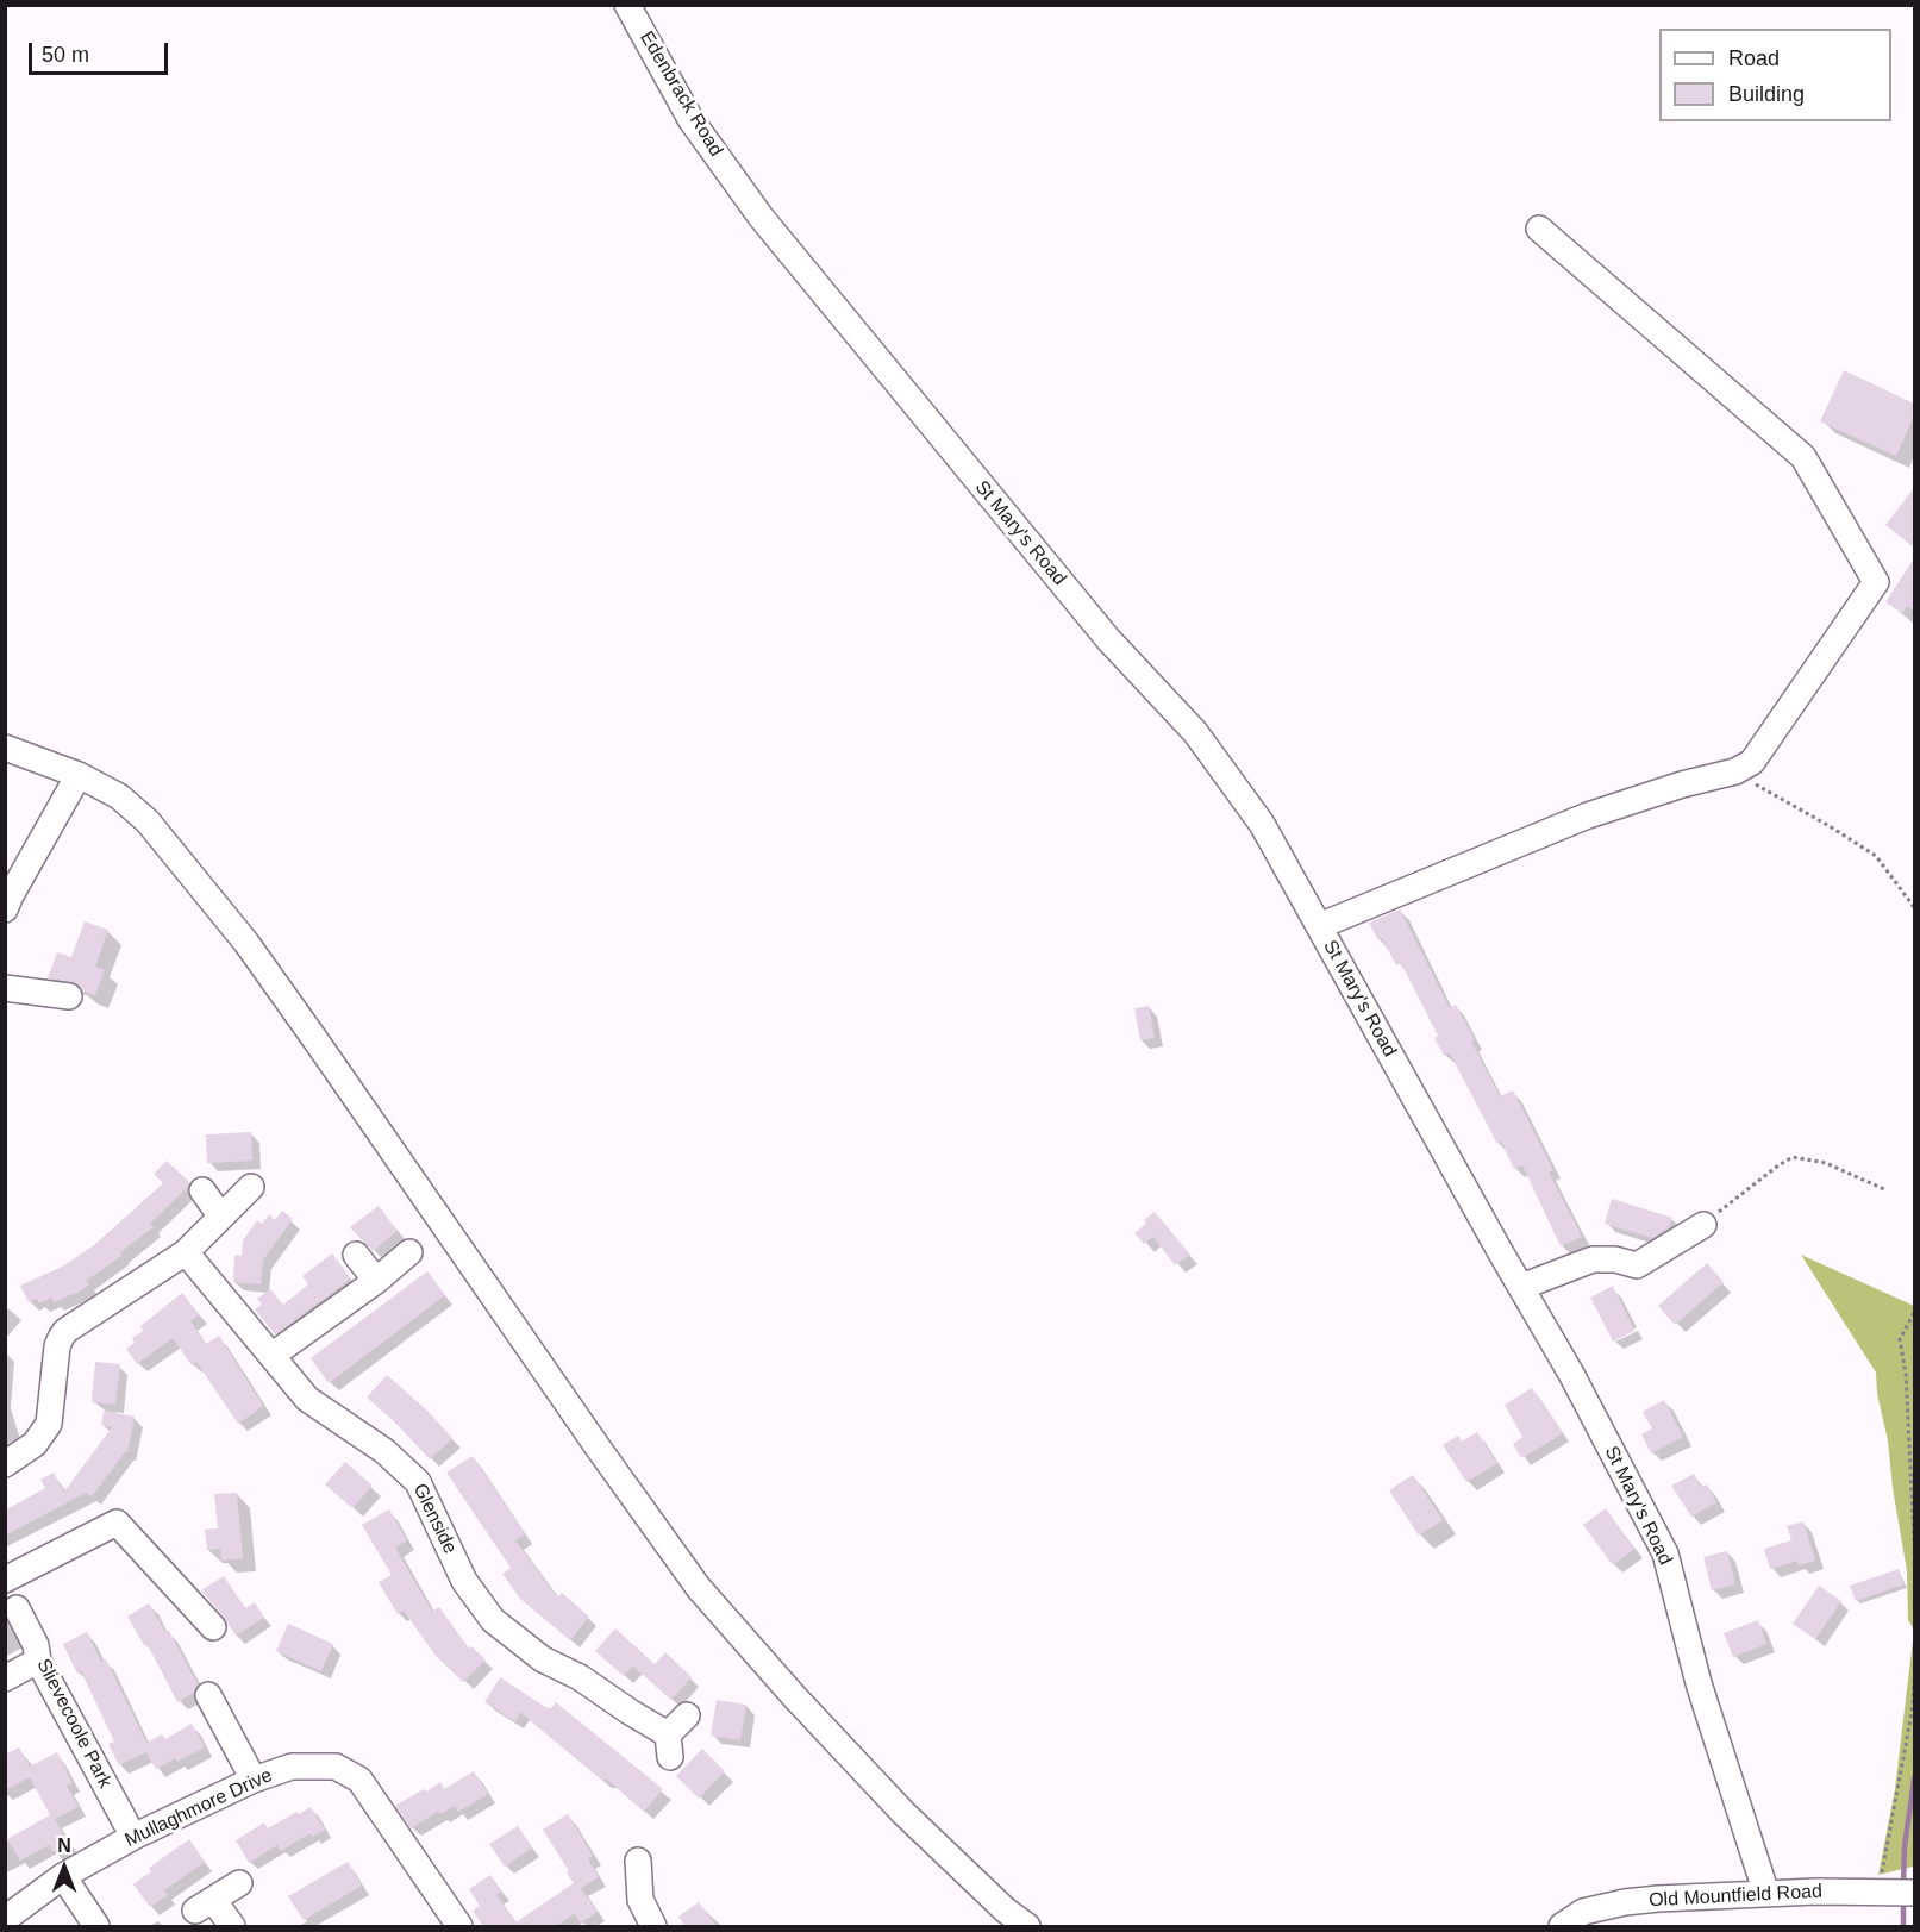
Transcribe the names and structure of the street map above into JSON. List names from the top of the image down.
{
  "streets": {
    "street": [
      "Edenbrack Road",
      "St Mary's Road",
      "Glenside",
      "Slievecoole Park",
      "Mullaghmore Drive",
      "Old Mountfield Road"
    ]
  },
  "crossings": [
    ["Edenbrack Road", "St Mary's Road"],
    ["St Mary's Road", "Old Mountfield Road"],
    ["Slievecoole Park", "Mullaghmore Drive"]
  ],
  "legend": ["Road", "Building"],
  "scale_bar": "50 m",
  "north": "top"
}
